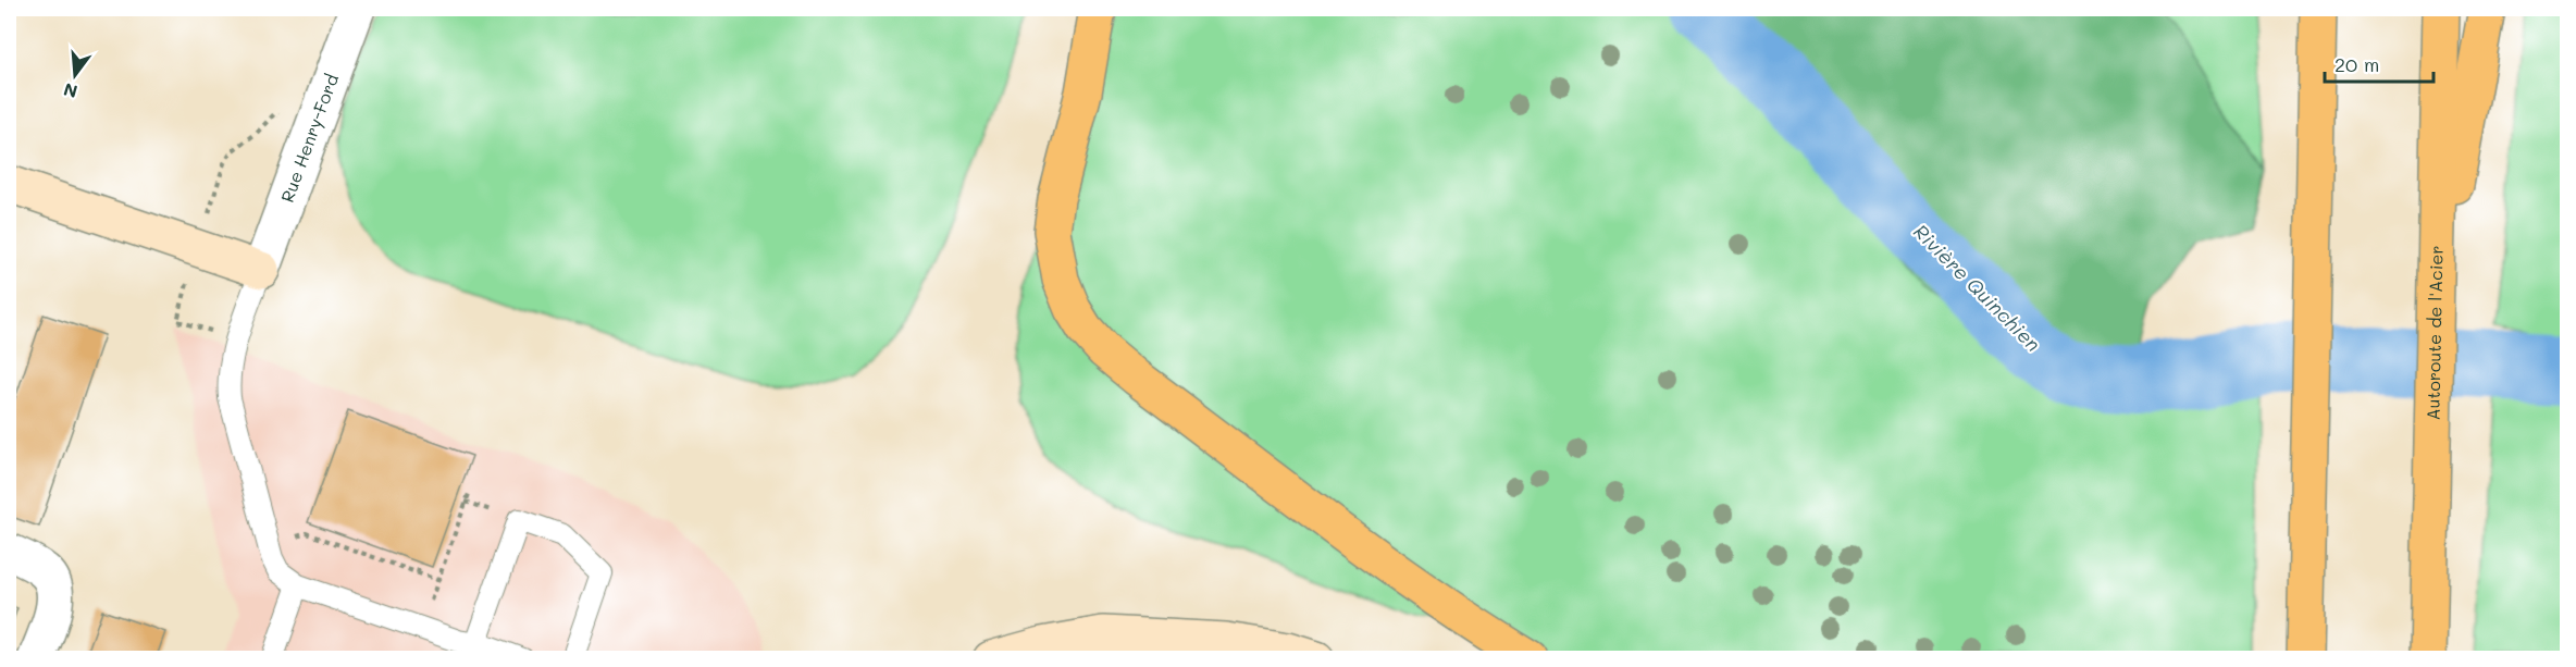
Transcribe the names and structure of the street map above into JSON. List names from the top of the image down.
{
  "streets": {
    "highway": ["Autoroute de l'Acier"],
    "street": ["Rue Henry-Ford"]
  },
  "water": ["Rivière Quinchien"],
  "scale_bar": "20 m",
  "north": "bottom"
}
